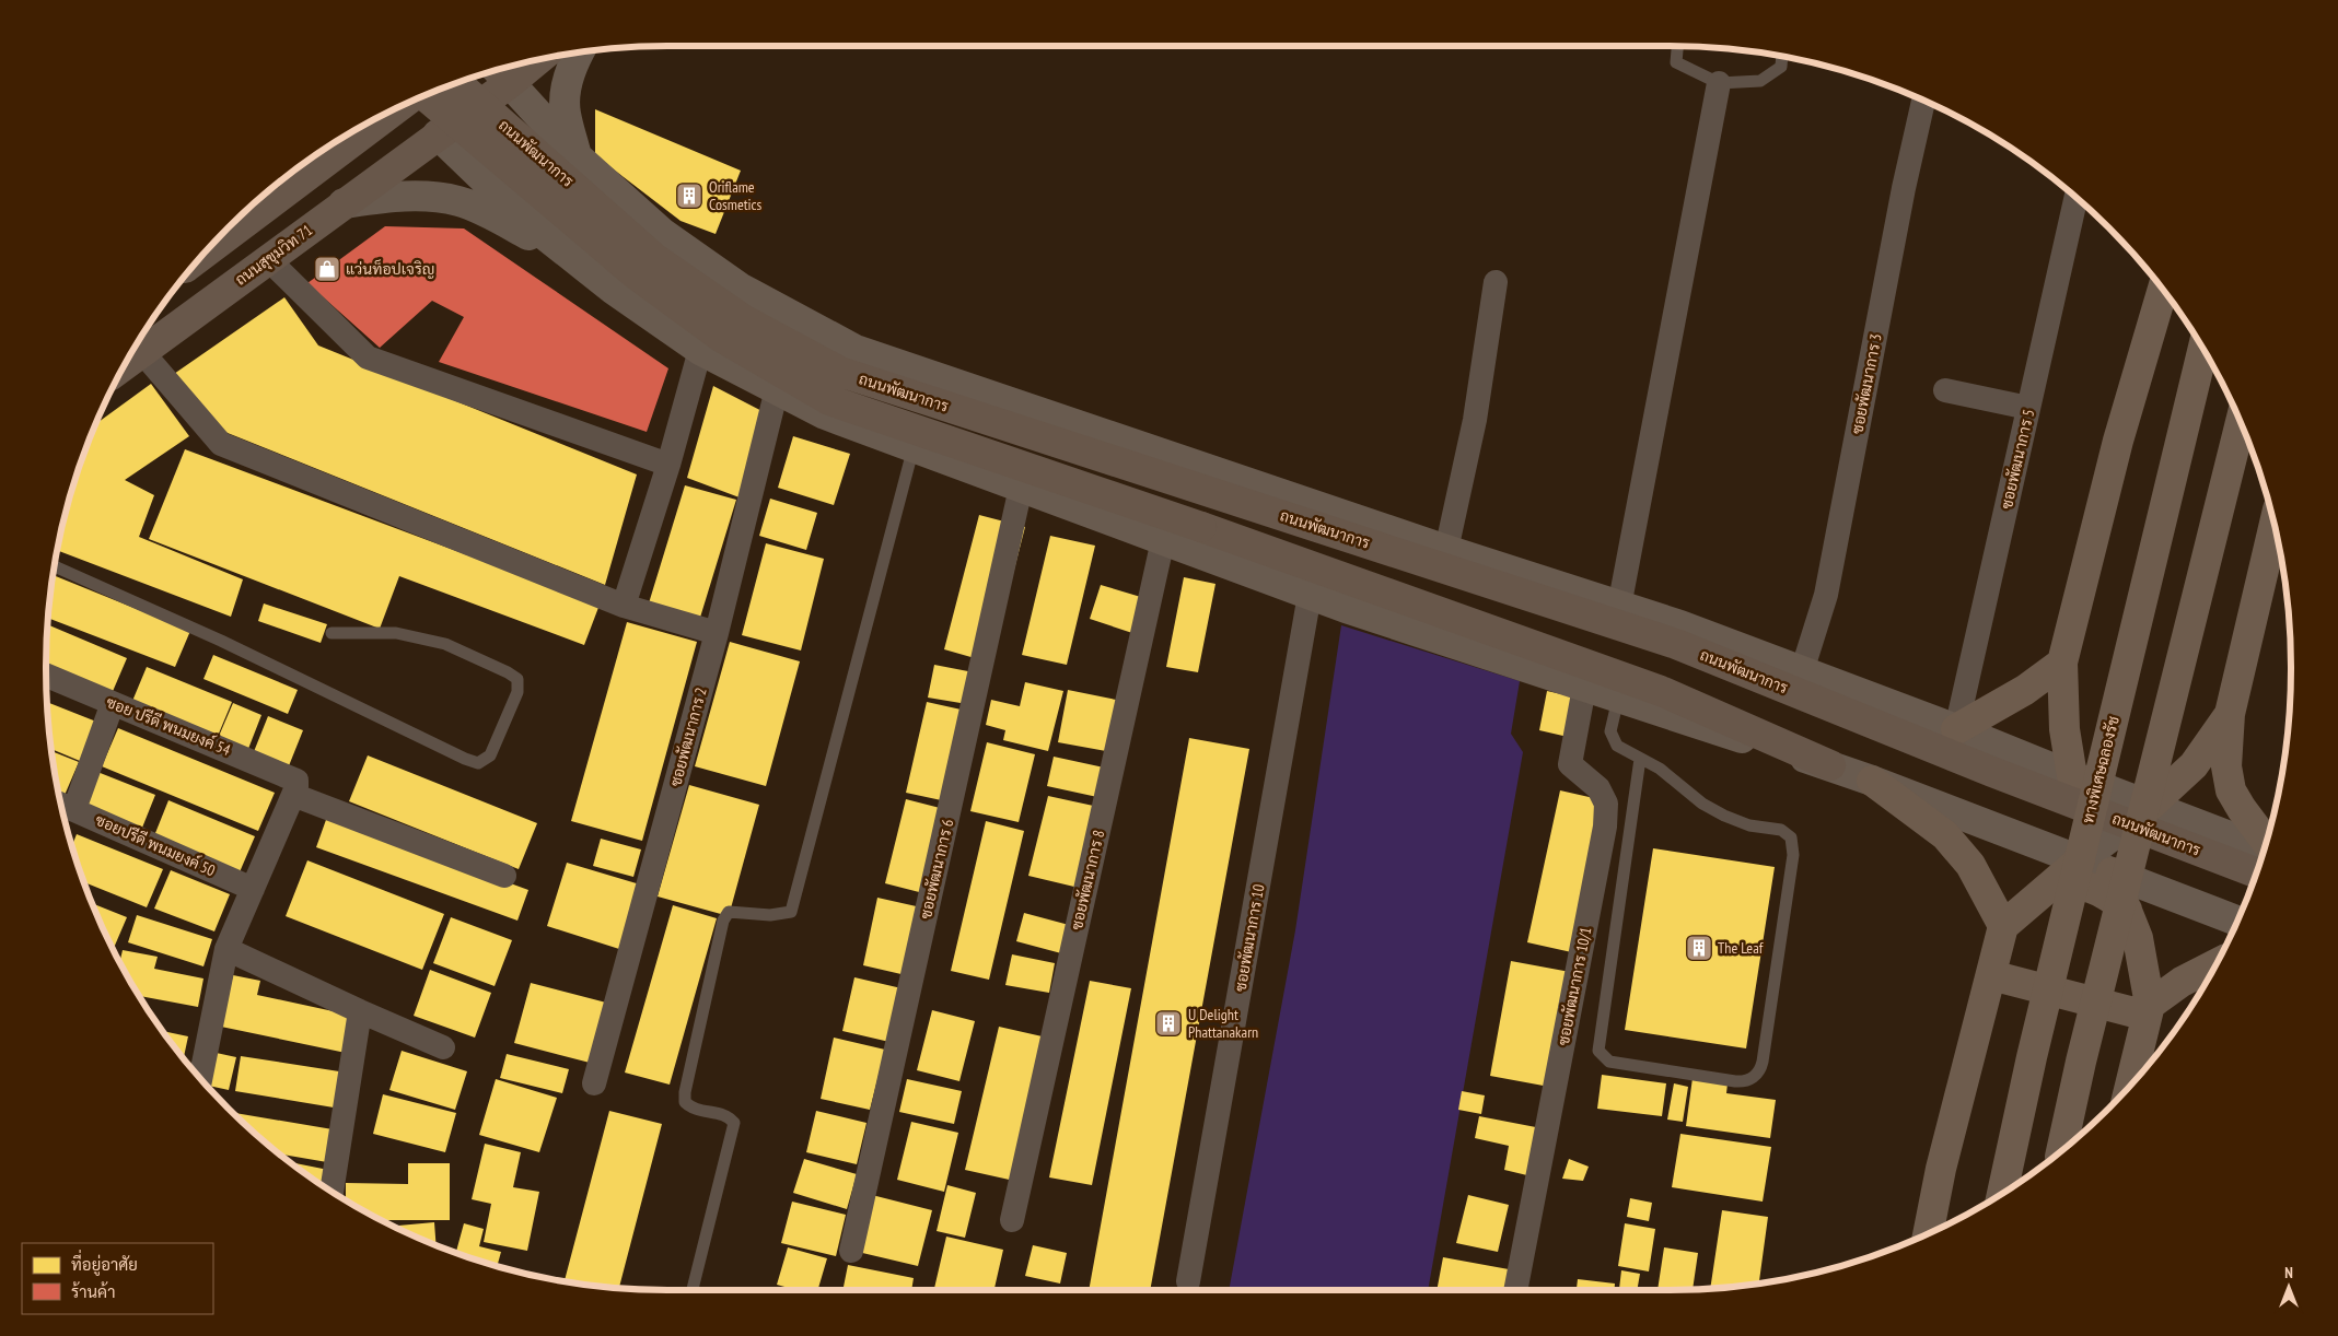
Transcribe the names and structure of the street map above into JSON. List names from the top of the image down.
{
  "streets": {
    "highway": ["ทางพิเศษฉลองรัช"],
    "main road": ["ถนนพัฒนาการ", "ถนนสุขุมวิท 71"],
    "street": [
      "ซอยพัฒนาการ 3",
      "ซอยพัฒนาการ 5",
      "ซอย ปรีดี พนมยงค์ 54",
      "ซอยพัฒนาการ 2",
      "ซอยปรีดี พนมยงค์ 50",
      "ซอยพัฒนาการ 6",
      "ซอยพัฒนาการ 8",
      "ซอยพัฒนาการ 10",
      "ซอยพัฒนาการ 10/1"
    ]
  },
  "crossings": [
    ["ถนนพัฒนาการ", "ถนนสุขุมวิท 71"],
    ["ถนนพัฒนาการ", "ซอยพัฒนาการ 3"],
    ["ถนนพัฒนาการ", "ซอยพัฒนาการ 5"],
    ["ถนนพัฒนาการ", "ซอยพัฒนาการ 2"],
    ["ถนนพัฒนาการ", "ซอยพัฒนาการ 6"],
    ["ถนนพัฒนาการ", "ซอยพัฒนาการ 8"],
    ["ถนนพัฒนาการ", "ซอยพัฒนาการ 10"],
    ["ถนนพัฒนาการ", "ซอยพัฒนาการ 10/1"]
  ],
  "places": {
    "building": ["Oriflame Cosmetics", "The Leaf", "U Delight Phattanakarn"],
    "shop": ["แว่นท็อปเจริญ"]
  },
  "legend": ["ที่อยู่อาศัย", "ร้านค้า"],
  "north": "top"
}
